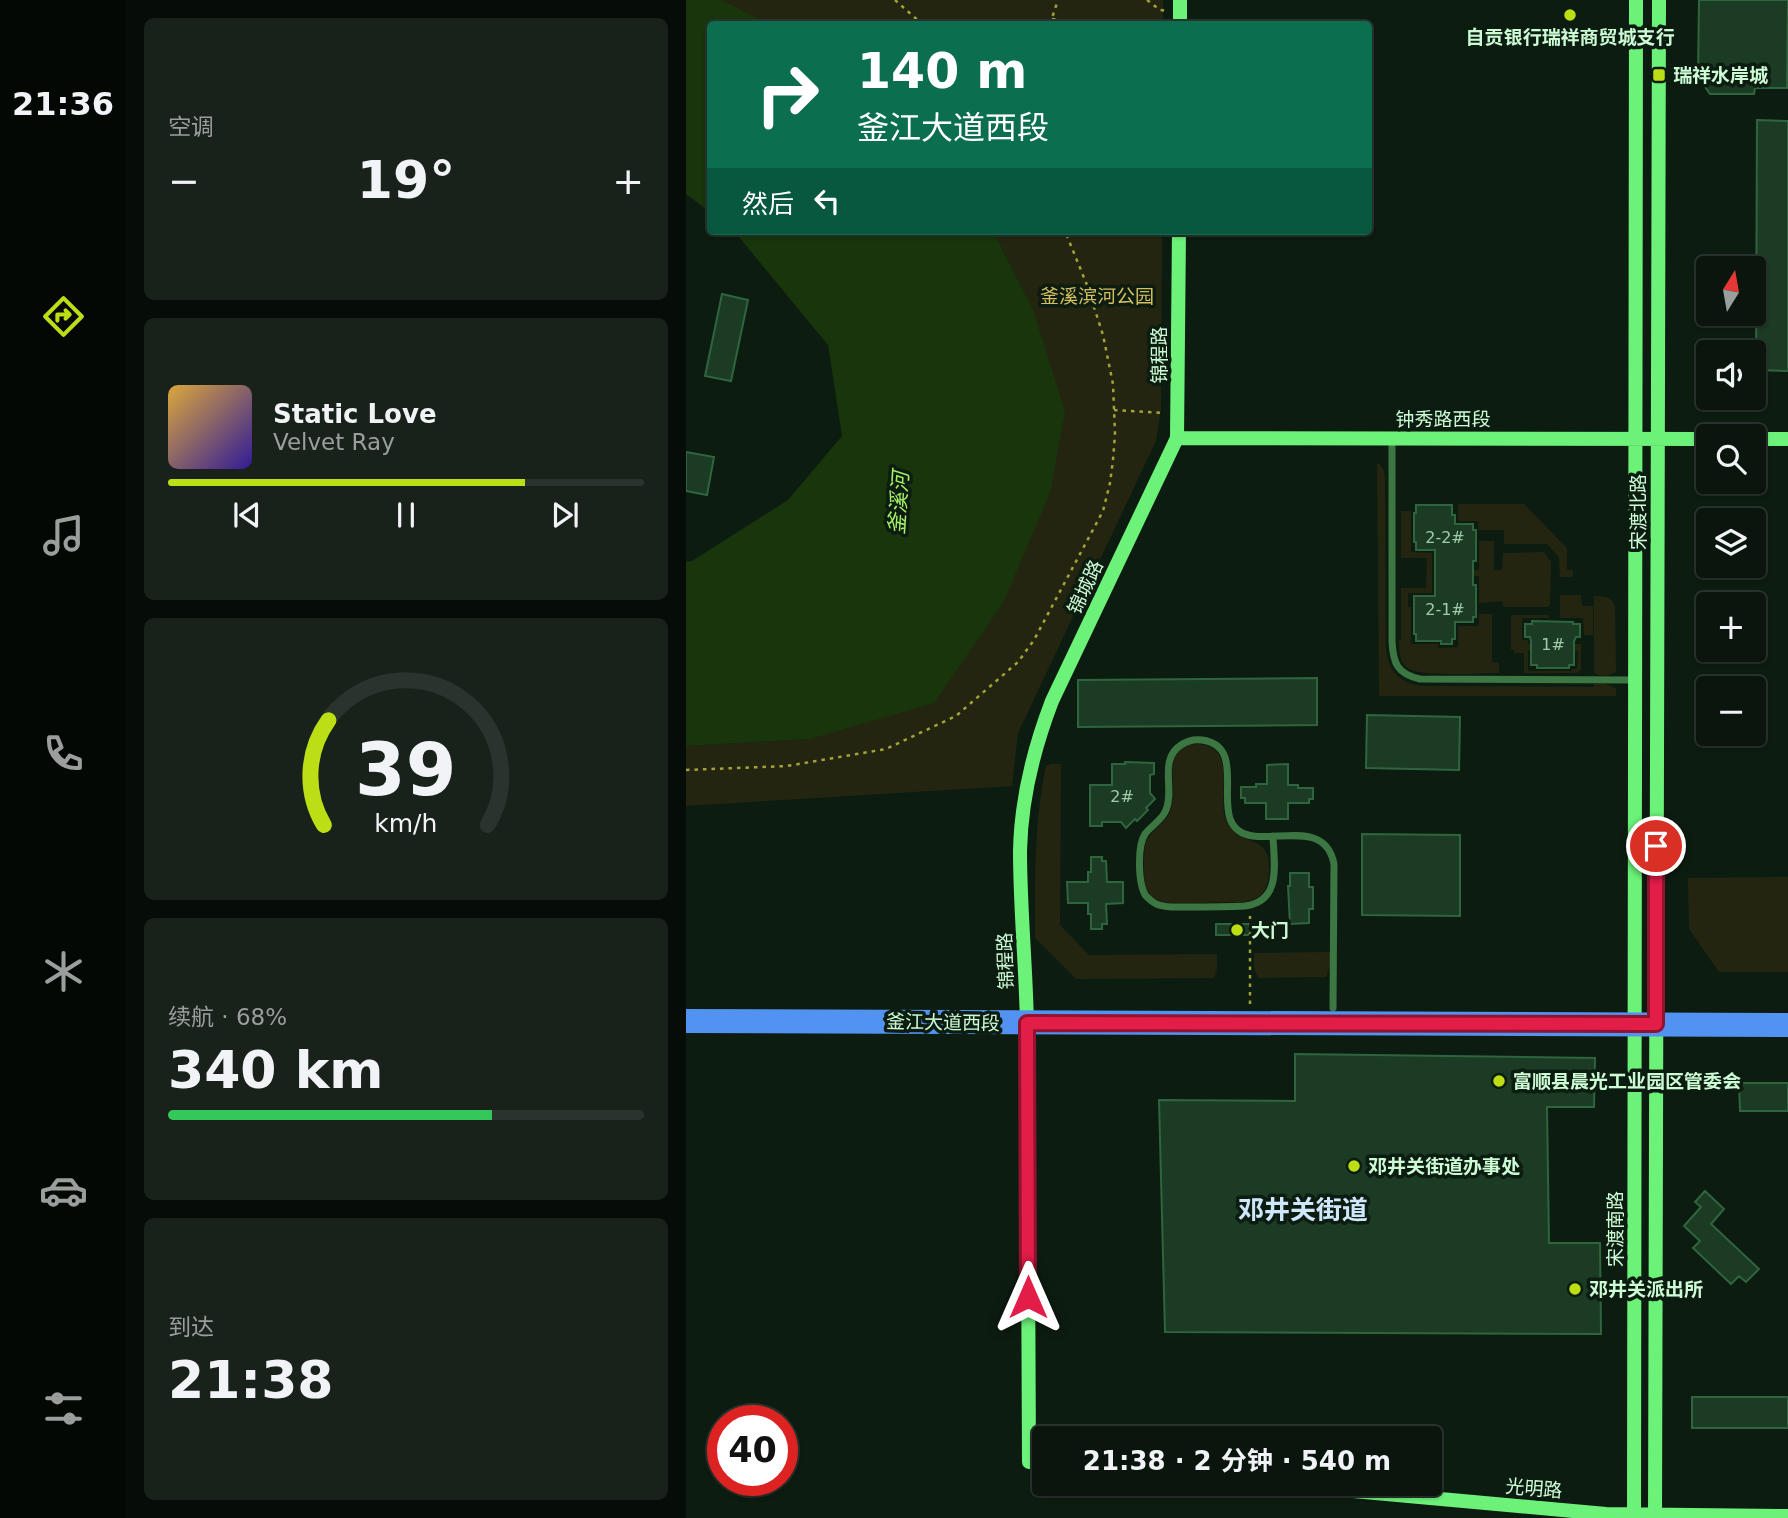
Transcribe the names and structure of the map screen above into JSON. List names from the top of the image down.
{
  "streets": {
    "highway": ["釜江大道西段"],
    "main road": [
      "锦程路",
      "钟秀路西段",
      "宋渡北路",
      "锦城路",
      "宋渡南路",
      "光明路"
    ]
  },
  "crossings": [
    ["锦程路", "钟秀路西段"],
    ["锦程路", "锦城路"],
    ["锦程路", "釜江大道西段"],
    ["钟秀路西段", "宋渡北路"],
    ["钟秀路西段", "锦城路"],
    ["宋渡北路", "釜江大道西段"],
    ["宋渡北路", "宋渡南路"],
    ["釜江大道西段", "宋渡南路"],
    ["宋渡南路", "光明路"]
  ],
  "districts": ["邓井关街道"],
  "water": ["釜溪河"],
  "parks": ["釜溪滨河公园"],
  "places": {
    "other": [
      "自贡银行瑞祥商贸城支行",
      "大门",
      "富顺县晨光工业园区管委会",
      "邓井关街道办事处",
      "邓井关派出所"
    ],
    "transit": ["瑞祥水岸城"]
  },
  "house_numbers": [
    "2-2#",
    "2-1#",
    "1#",
    "2#"
  ],
  "north": "top",
  "page": {
    "tabs": "21:36",
    "tile": [
      "空调",
      ["续航 · 68%", "340 km"],
      ["到达", "21:38"]
    ],
    "turn": ["140 m", "釜江大道西段"],
    "heat": ["−", "19°", "+"],
    "then": "然后",
    "map_buttons": ["+", "−"],
    "song": ["Static Love", "Velvet Ray"],
    "limit": "40",
    "trip": "21:38 · 2 分钟 · 540 m",
    "gauge": ["39", "km/h"]
  }
}
